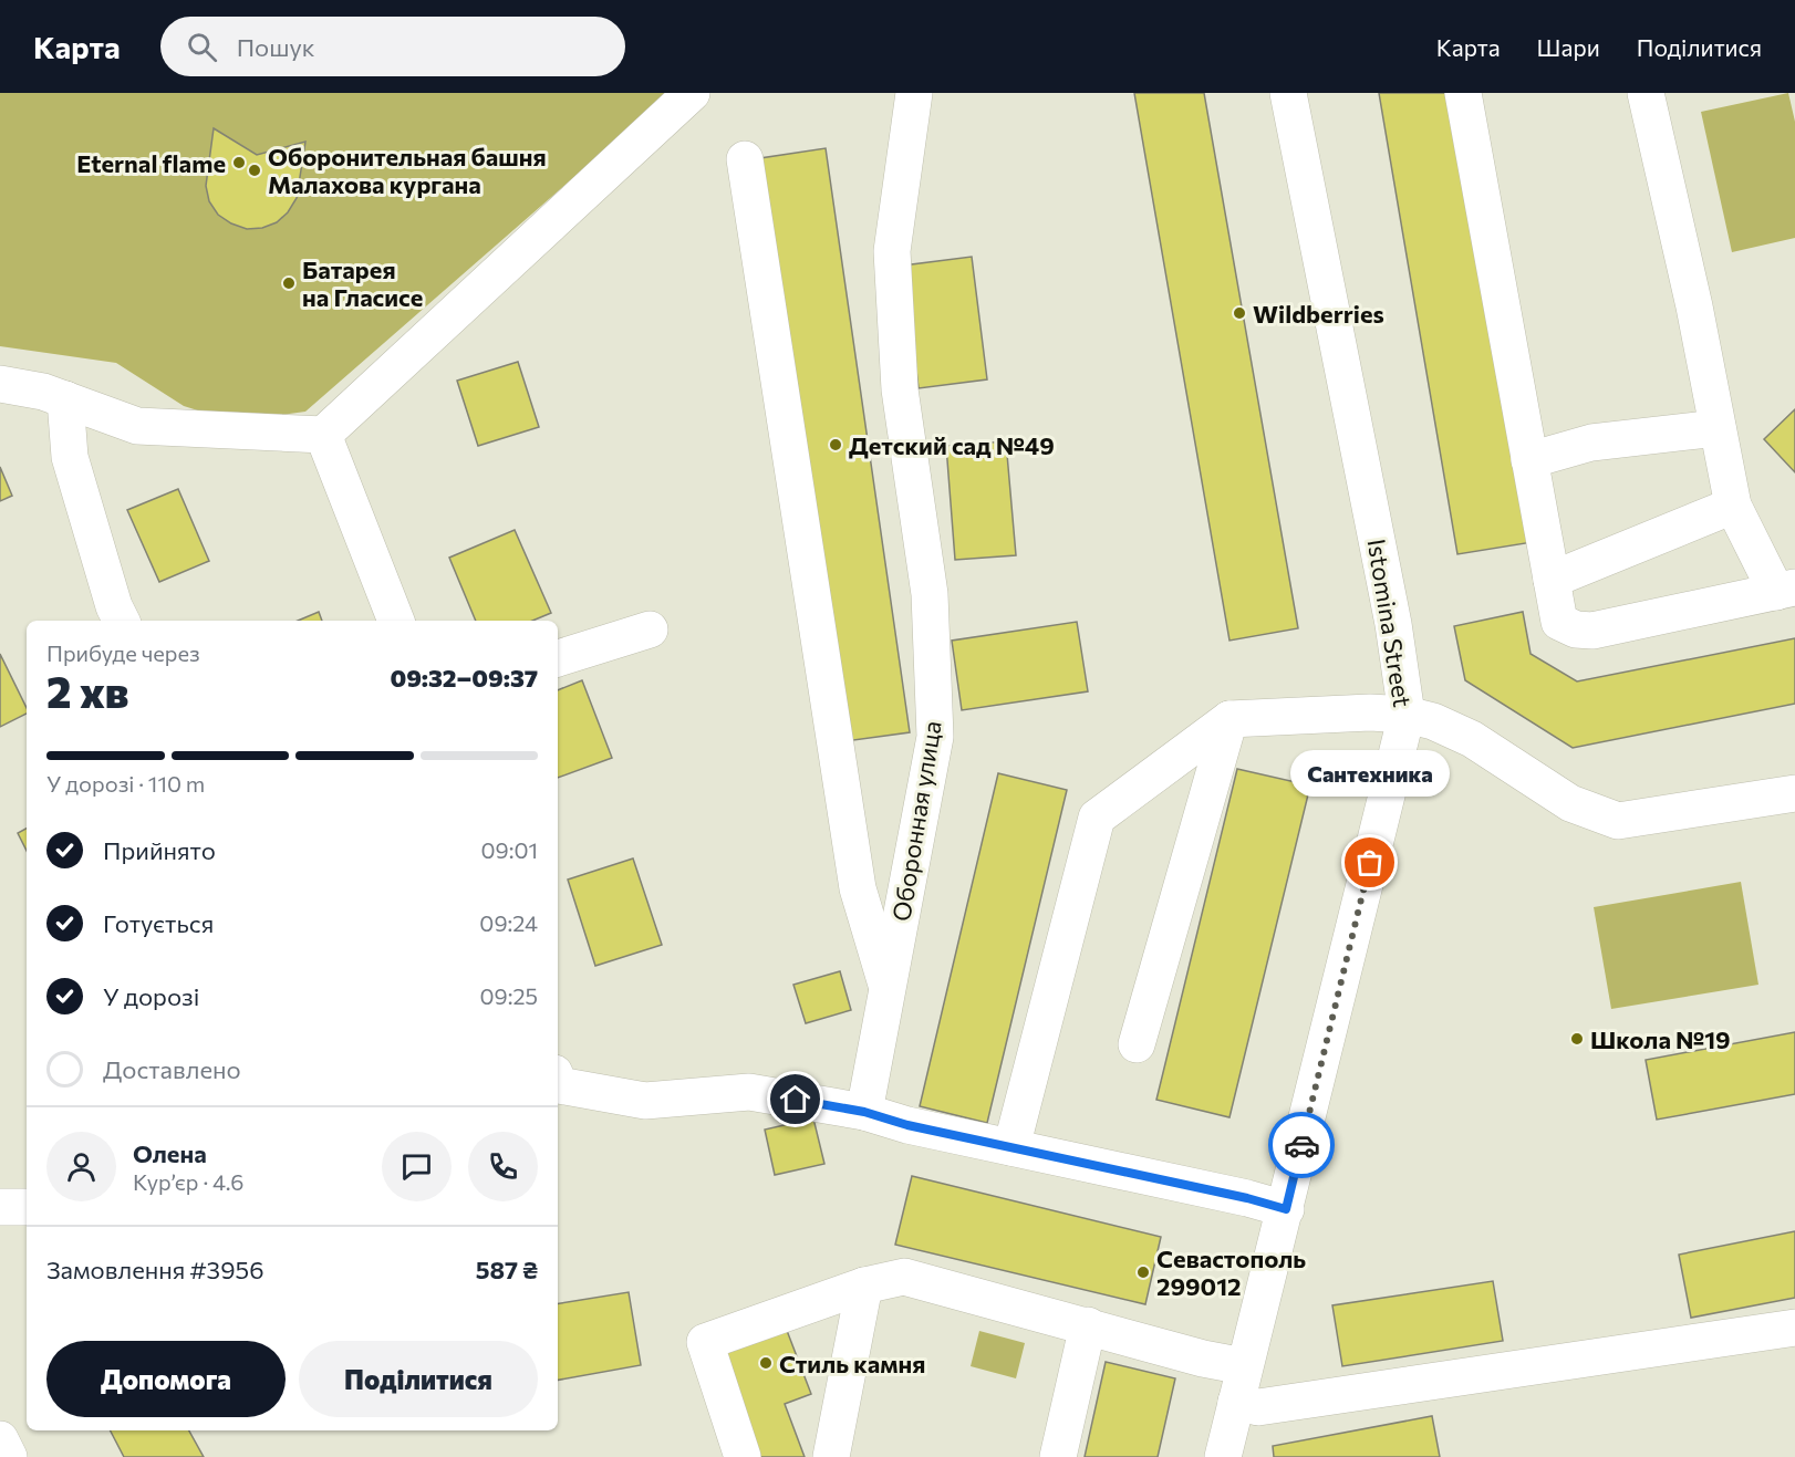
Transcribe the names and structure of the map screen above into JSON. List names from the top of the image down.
{
  "streets": {
    "street": ["Istomina Street", "Оборонная улица"]
  },
  "places": [
    "Eternal flame",
    "Оборонительная башня Малахова кургана",
    "Батарея на Гласисе",
    "Wildberries",
    "Детский сад №49",
    "Сантехника",
    "Школа №19",
    "Севастополь 299012",
    "Стиль камня"
  ],
  "page": {
    "header": "Карта",
    "search": "Пошук",
    "nav": ["Карта", "Шари", "Поділитися"],
    "heading": ["2 хв", "Прибуде через", "09:32–09:37"],
    "panel": [
      "Олена",
      "Кур’єр · 4.6",
      "Замовлення #3956",
      "587 ₴"
    ],
    "bar": "У дорозі · 110 m",
    "bubble": "Сантехника",
    "list": [
      ["Прийнято", "09:01"],
      ["Готується", "09:24"],
      ["У дорозі", "09:25"],
      "Доставлено"
    ],
    "buttons": ["Допомога", "Поділитися"]
  }
}
